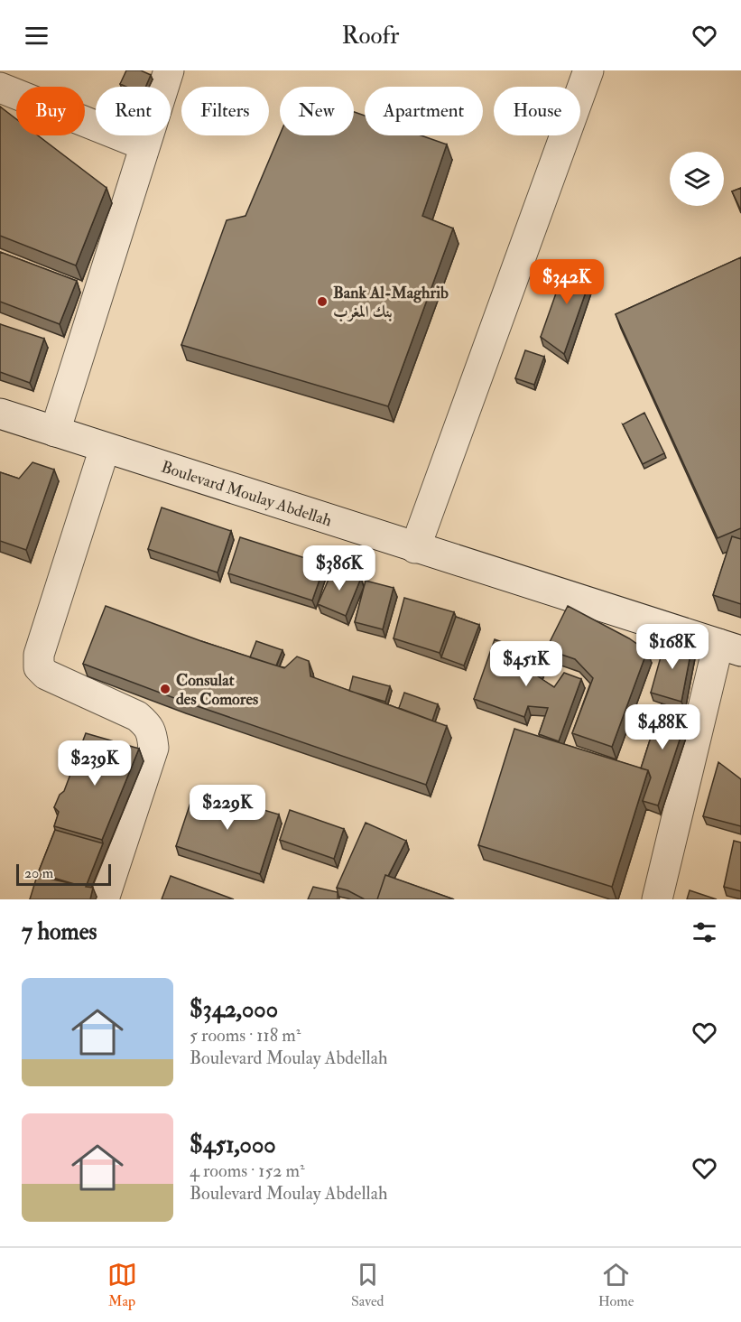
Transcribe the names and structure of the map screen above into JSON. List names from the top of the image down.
{
  "streets": {
    "street": ["Boulevard Moulay Abdellah"]
  },
  "places": ["Bank Al-Maghrib بنك المغرب", "Consulat des Comores"],
  "scale_bar": "20 m",
  "page": {
    "header": "Roofr",
    "chip": [
      "Buy",
      "Rent",
      "Filters",
      "New",
      "Apartment",
      "House"
    ],
    "price": [
      "$342K",
      "$386K",
      "$168K",
      "$451K",
      "$488K",
      "$239K",
      "$229K"
    ],
    "scale": "20 m",
    "heading": "7 homes",
    "list": [
      {
        "name": "$342,000",
        "note": "5 rooms · 118 m² · Boulevard Moulay Abdellah"
      },
      {
        "name": "$451,000",
        "note": "4 rooms · 152 m² · Boulevard Moulay Abdellah"
      }
    ],
    "tabs": ["Map", "Saved", "Home"]
  }
}
